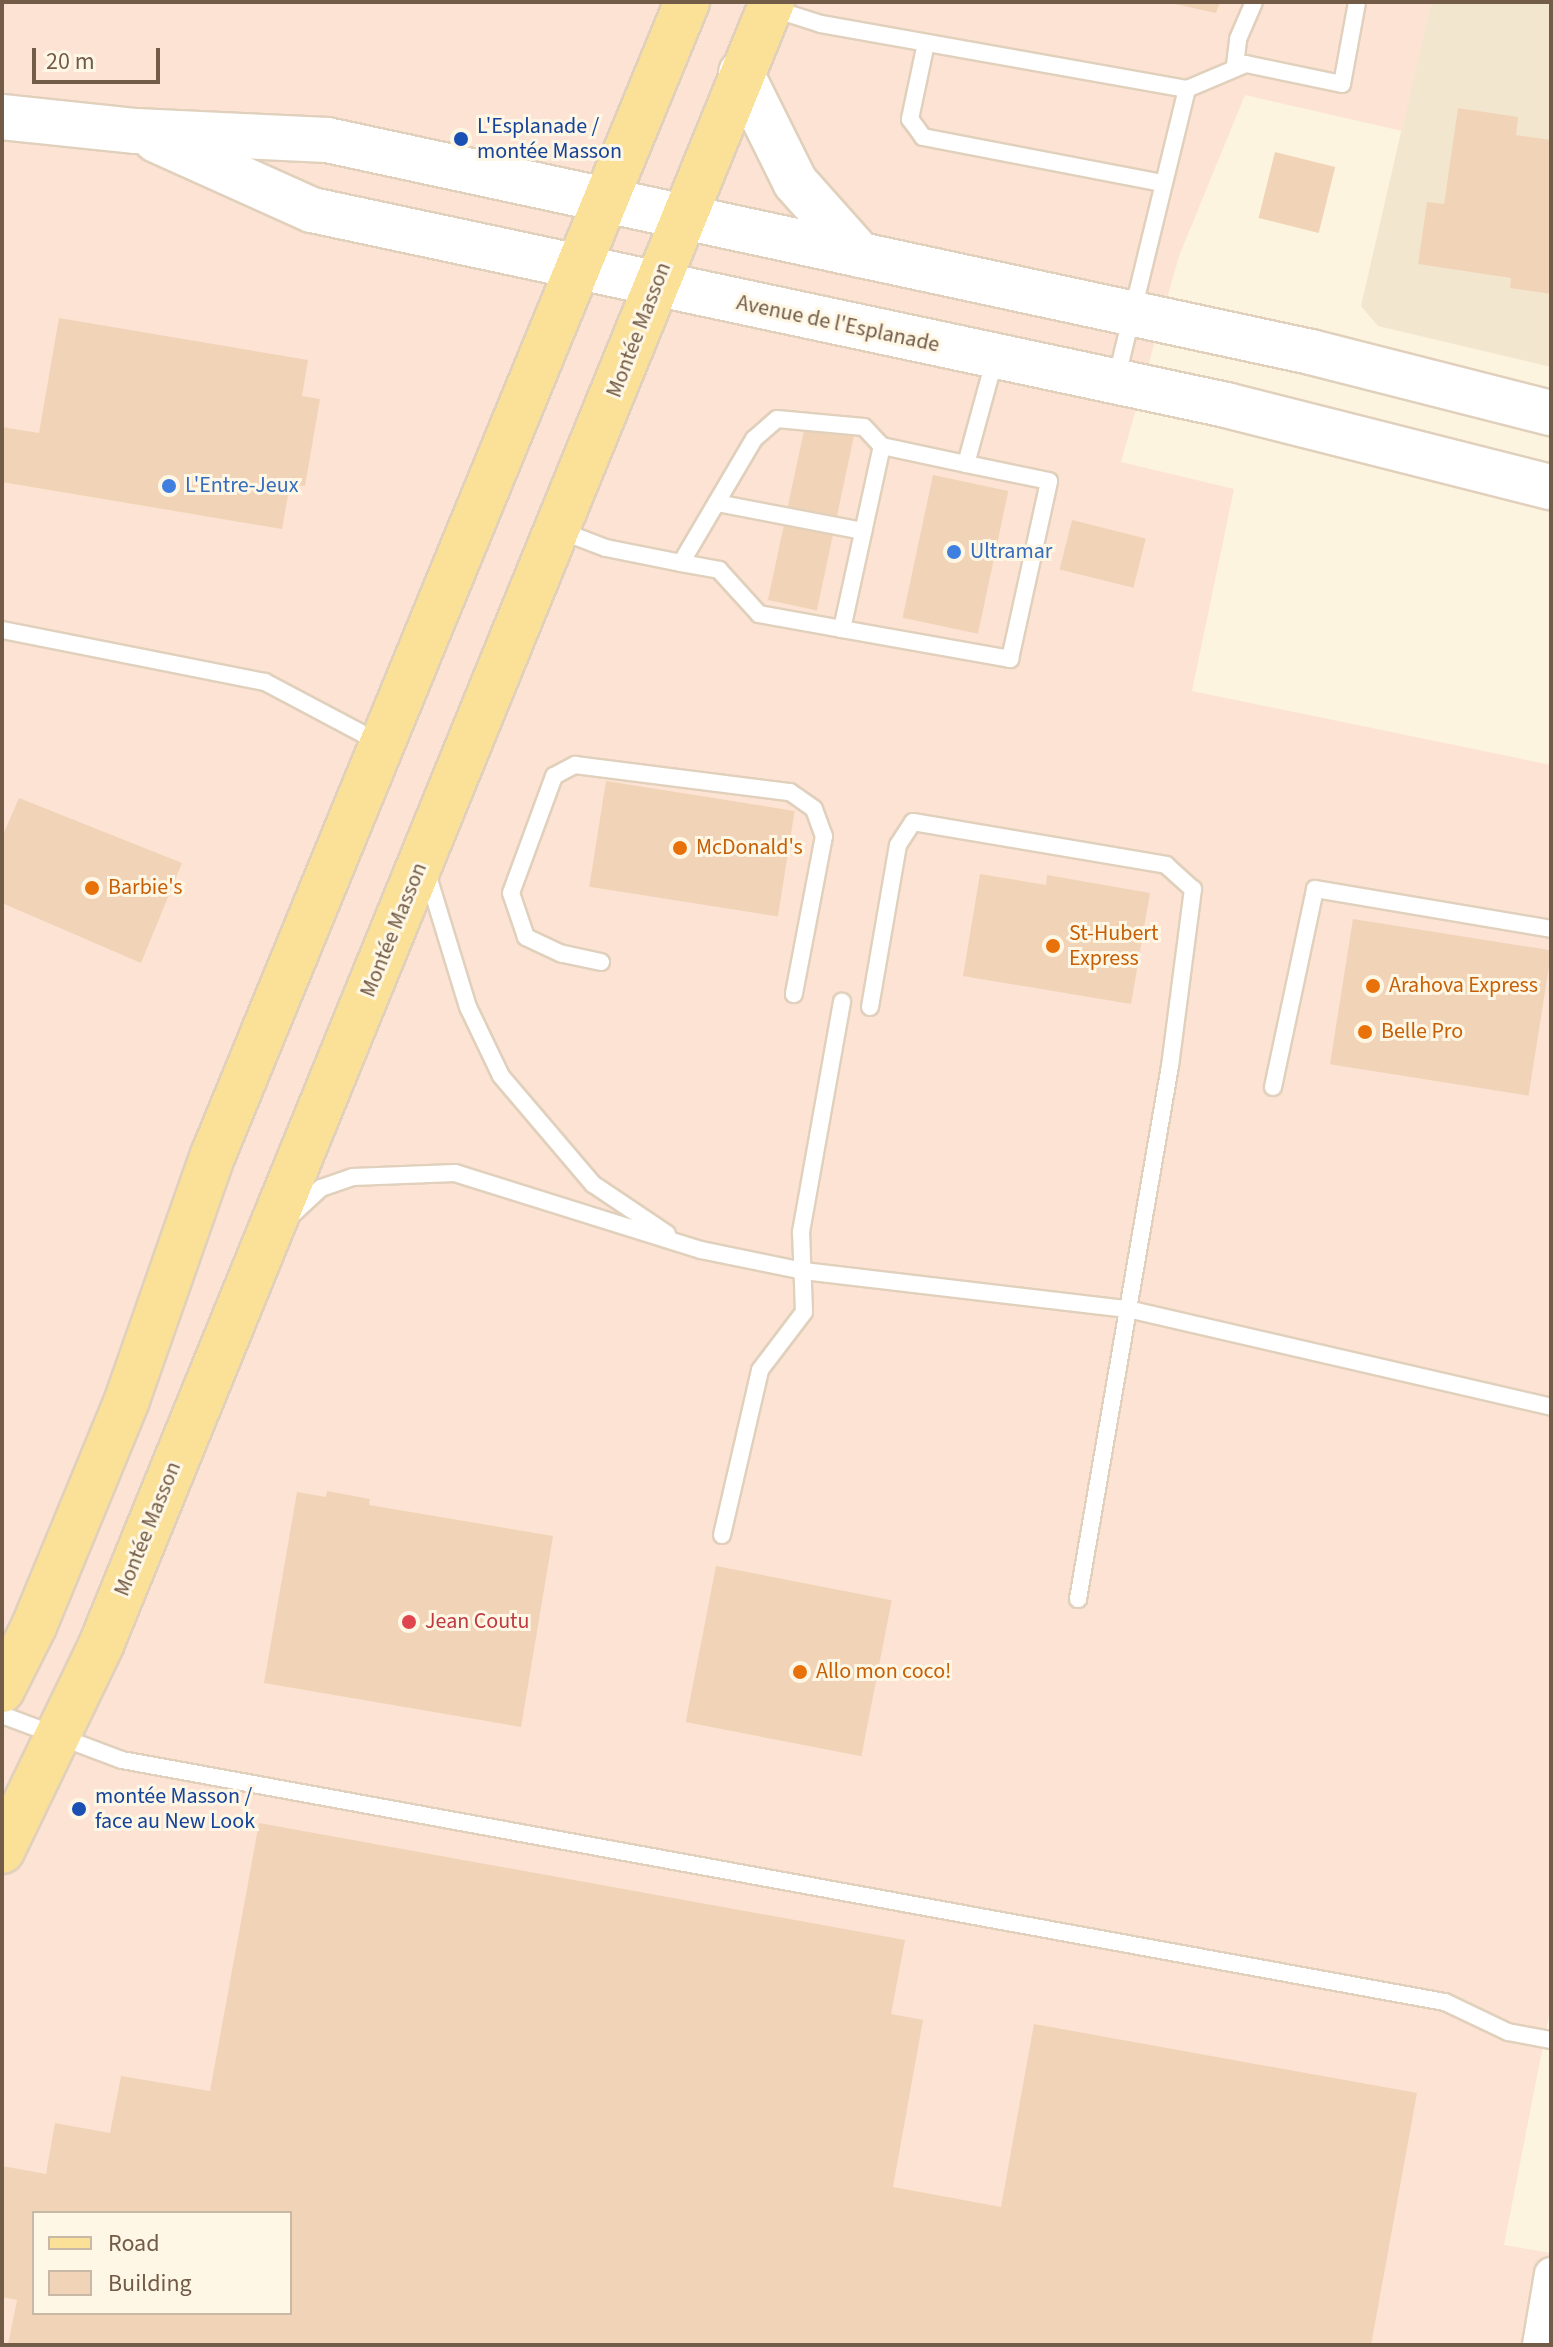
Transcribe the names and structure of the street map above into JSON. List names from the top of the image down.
{
  "streets": {
    "main road": ["Montée Masson"],
    "street": ["Avenue de l'Esplanade"]
  },
  "crossings": [
    ["Avenue de l'Esplanade", "Montée Masson"]
  ],
  "places": [
    "L'Esplanade / montée Masson",
    "L'Entre-Jeux",
    "Ultramar",
    "McDonald's",
    "Barbie's",
    "St-Hubert Express",
    "Arahova Express",
    "Belle Pro",
    "Jean Coutu",
    "Allo mon coco!",
    "montée Masson / face au New Look"
  ],
  "legend": ["Road", "Building"],
  "scale_bar": "20 m"
}
